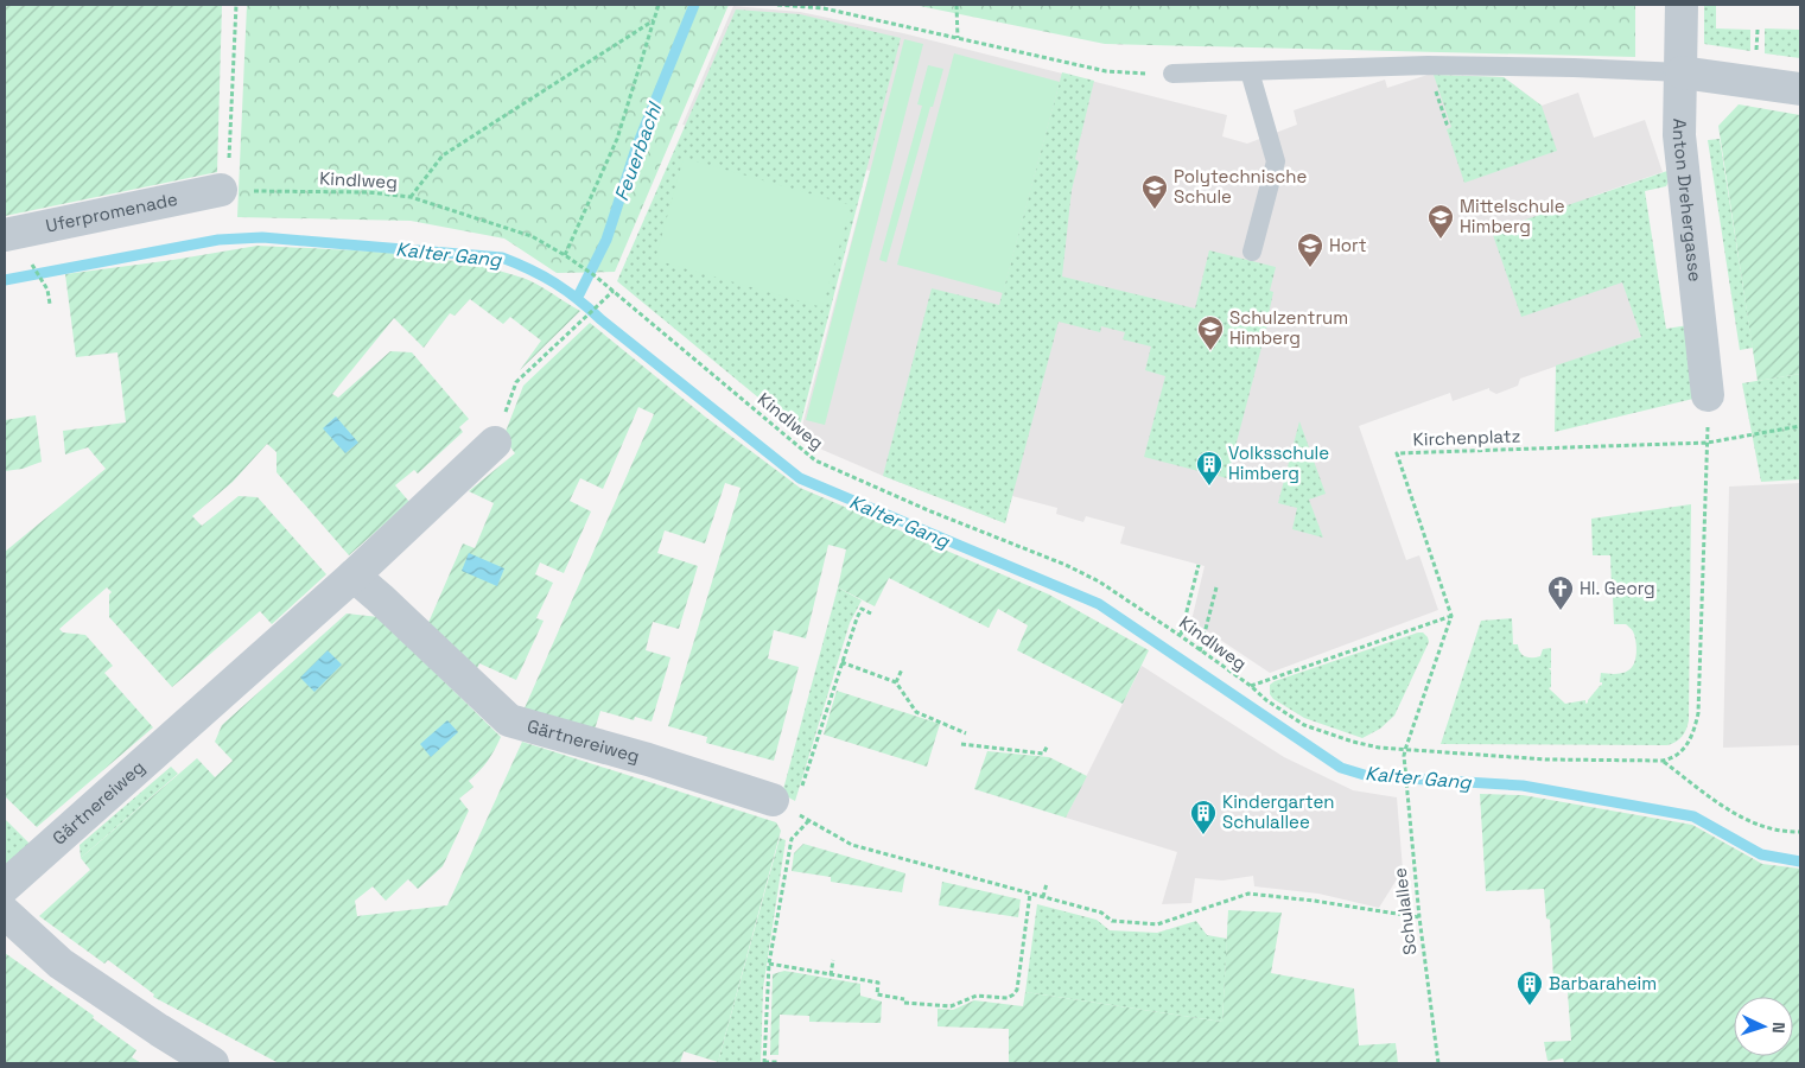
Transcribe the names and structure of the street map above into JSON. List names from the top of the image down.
{
  "streets": {
    "street": ["Anton Drehergasse", "Uferpromenade", "Gärtnereiweg"],
    "path": ["Kindlweg", "Kirchenplatz", "Schulallee"]
  },
  "crossings": [
    ["Kindlweg", "Uferpromenade"],
    ["Kindlweg", "Schulallee"]
  ],
  "water": ["Feuerbachl", "Kalter Gang"],
  "places": {
    "school or university": [
      "Polytechnische Schule",
      "Mittelschule Himberg",
      "Hort",
      "Schulzentrum Himberg"
    ],
    "building": ["Volksschule Himberg", "Kindergarten Schulallee", "Barbaraheim"],
    "church": ["Hl. Georg"]
  },
  "north": "right"
}
